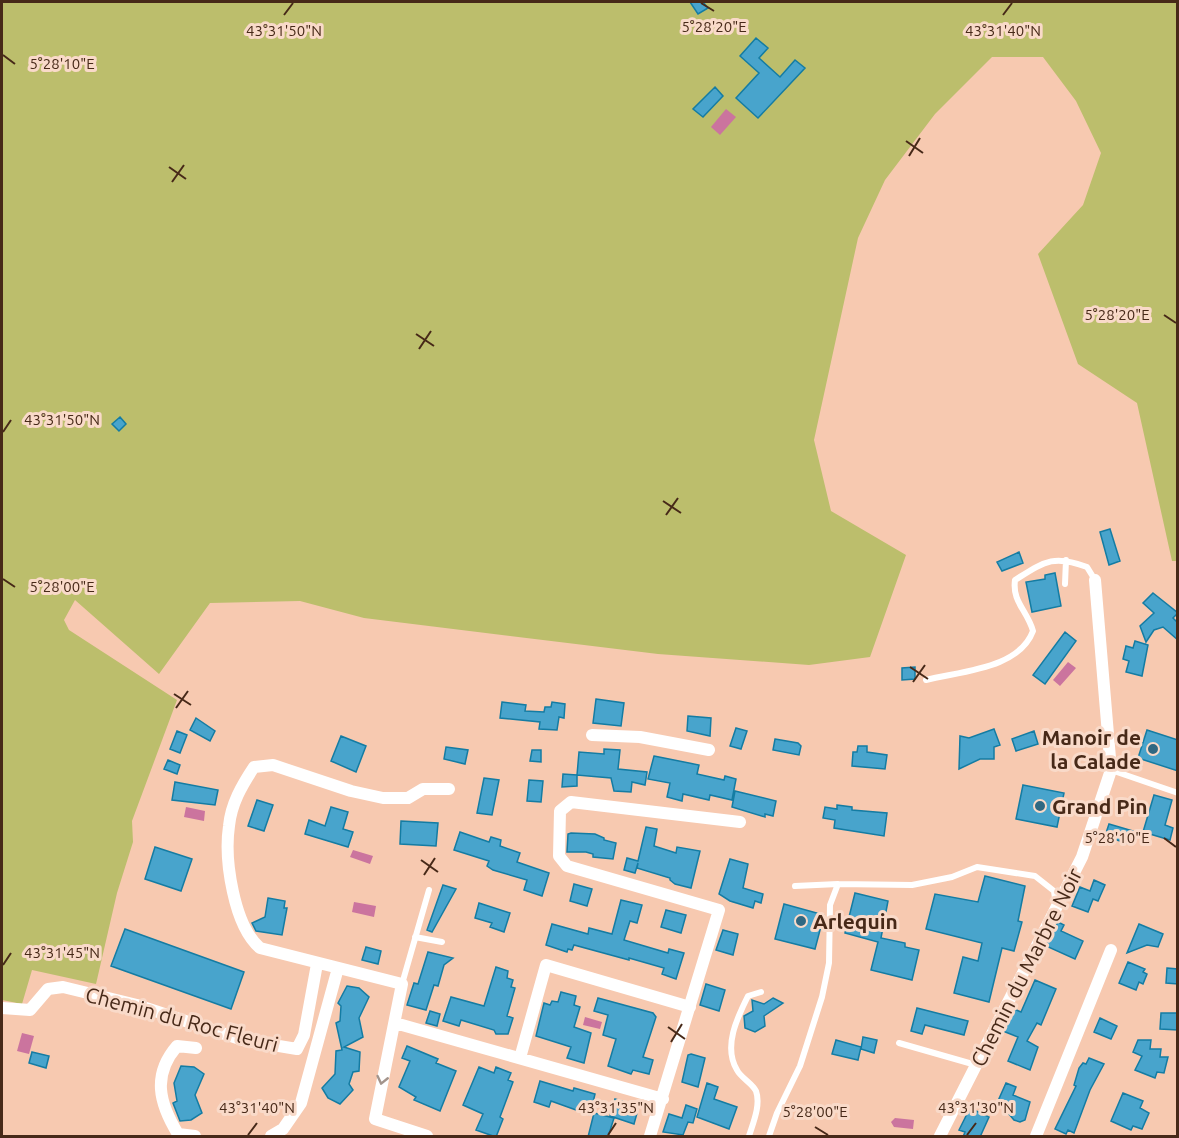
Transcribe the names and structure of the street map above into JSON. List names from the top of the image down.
{
  "streets": {
    "street": ["Chemin du Marbre Noir", "Chemin du Roc Fleuri"]
  },
  "places": ["Manoir de la Calade", "Grand Pin", "Arlequin"],
  "coordinates": [
    "5°28'20\"E",
    "43°31'50\"N",
    "43°31'40\"N",
    "5°28'10\"E",
    "5°28'00\"E",
    "43°31'45\"N",
    "43°31'35\"N",
    "43°31'30\"N"
  ]
}
